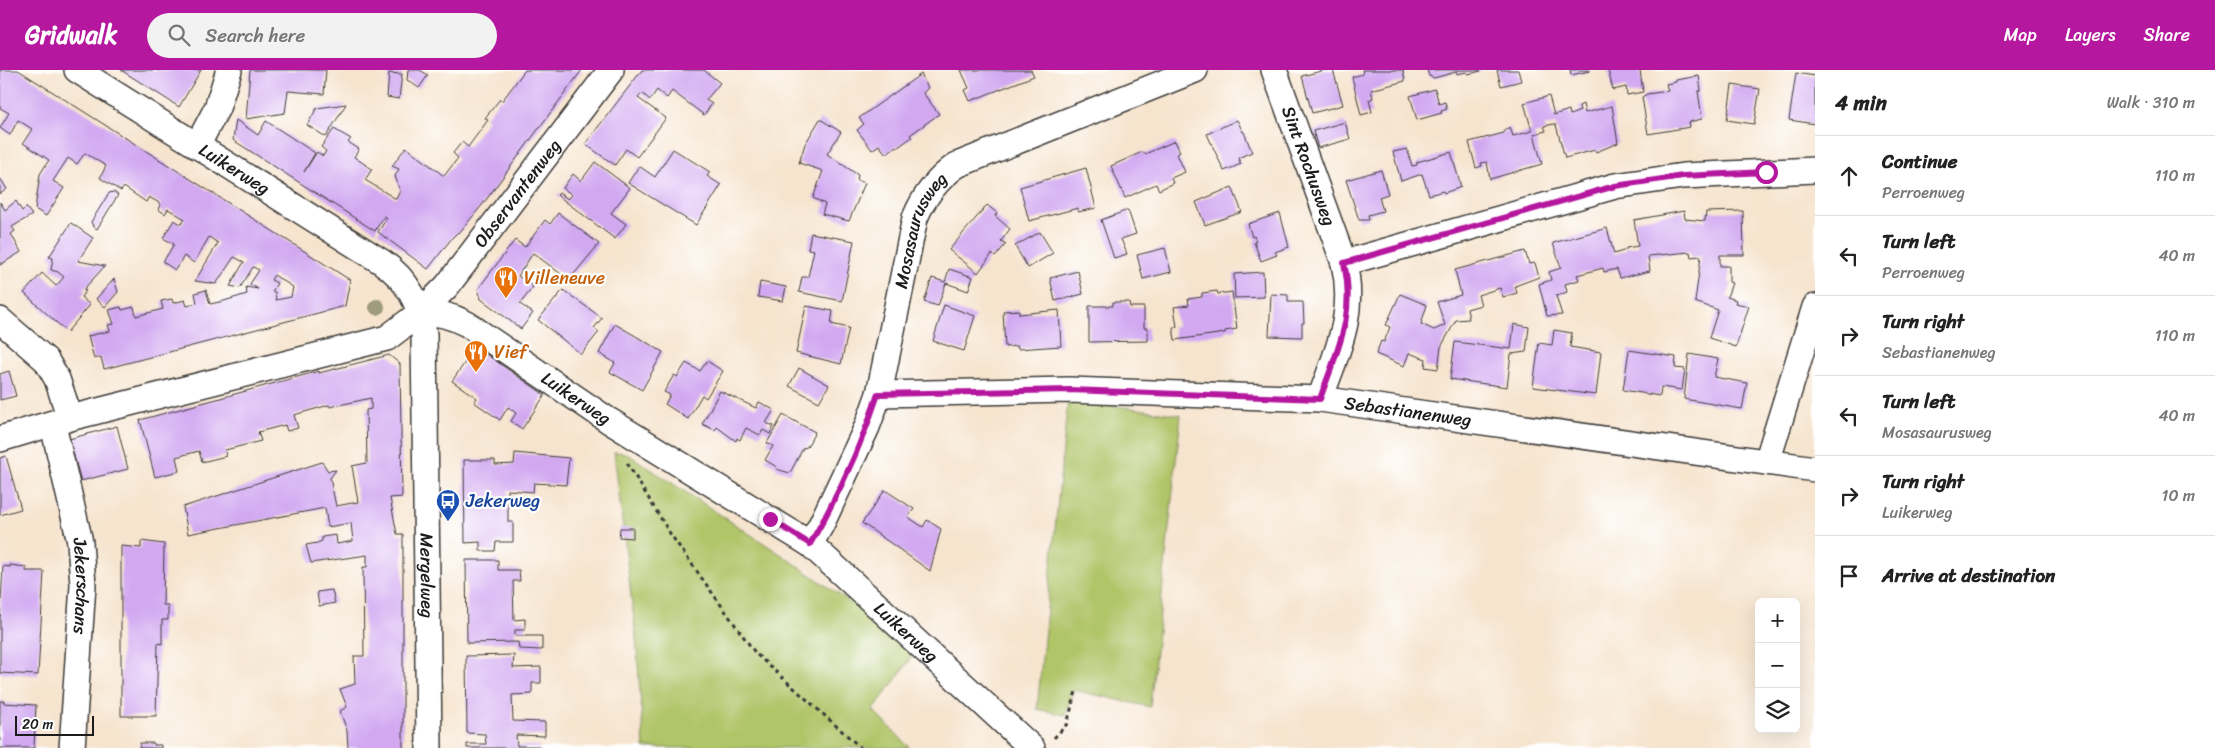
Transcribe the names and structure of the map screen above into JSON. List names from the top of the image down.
{
  "streets": {
    "street": [
      "Sint Rochusweg",
      "Luikerweg",
      "Observantenweg",
      "Mosasaurusweg",
      "Sebastianenweg",
      "Mergelweg",
      "Jekerschans"
    ]
  },
  "crossings": [
    ["Sint Rochusweg", "Sebastianenweg"],
    ["Luikerweg", "Observantenweg"],
    ["Luikerweg", "Mosasaurusweg"],
    ["Luikerweg", "Mergelweg"],
    ["Observantenweg", "Mergelweg"],
    ["Mosasaurusweg", "Sebastianenweg"]
  ],
  "places": {
    "restaurant": ["Villeneuve", "Vief"],
    "bus stop": ["Jekerweg"]
  },
  "scale_bar": "20 m",
  "page": {
    "header": "Gridwalk",
    "search": "Search here",
    "nav": ["Map", "Layers", "Share"],
    "heading": ["4 min", "Walk · 310 m"],
    "list": [
      ["Continue", "Perroenweg", "110 m"],
      ["Turn left", "Perroenweg", "40 m"],
      ["Turn right", "Sebastianenweg", "110 m"],
      ["Turn left", "Mosasaurusweg", "40 m"],
      ["Turn right", "Luikerweg", "10 m"],
      "Arrive at destination"
    ],
    "map_buttons": ["+", "−"],
    "scale": "20 m"
  }
}
